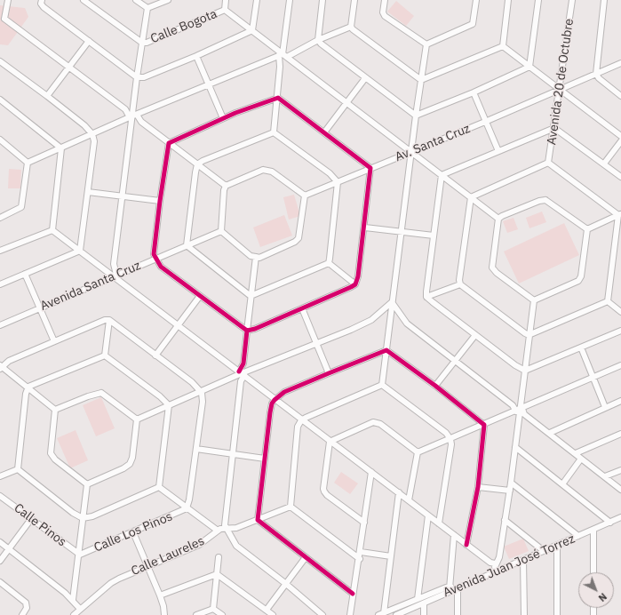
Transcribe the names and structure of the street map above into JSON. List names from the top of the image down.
{
  "streets": {
    "street": [
      "Calle Bogota",
      "Avenida 20 de Octubre",
      "Av. Santa Cruz",
      "Avenida Santa Cruz",
      "Calle Pinos",
      "Calle Los Pinos",
      "Calle Laureles",
      "Avenida Juan José Torrez"
    ]
  },
  "crossings": [
    ["Avenida 20 de Octubre", "Av. Santa Cruz"],
    ["Av. Santa Cruz", "Avenida Santa Cruz"],
    ["Calle Pinos", "Calle Los Pinos"]
  ],
  "north": "bottom right"
}
